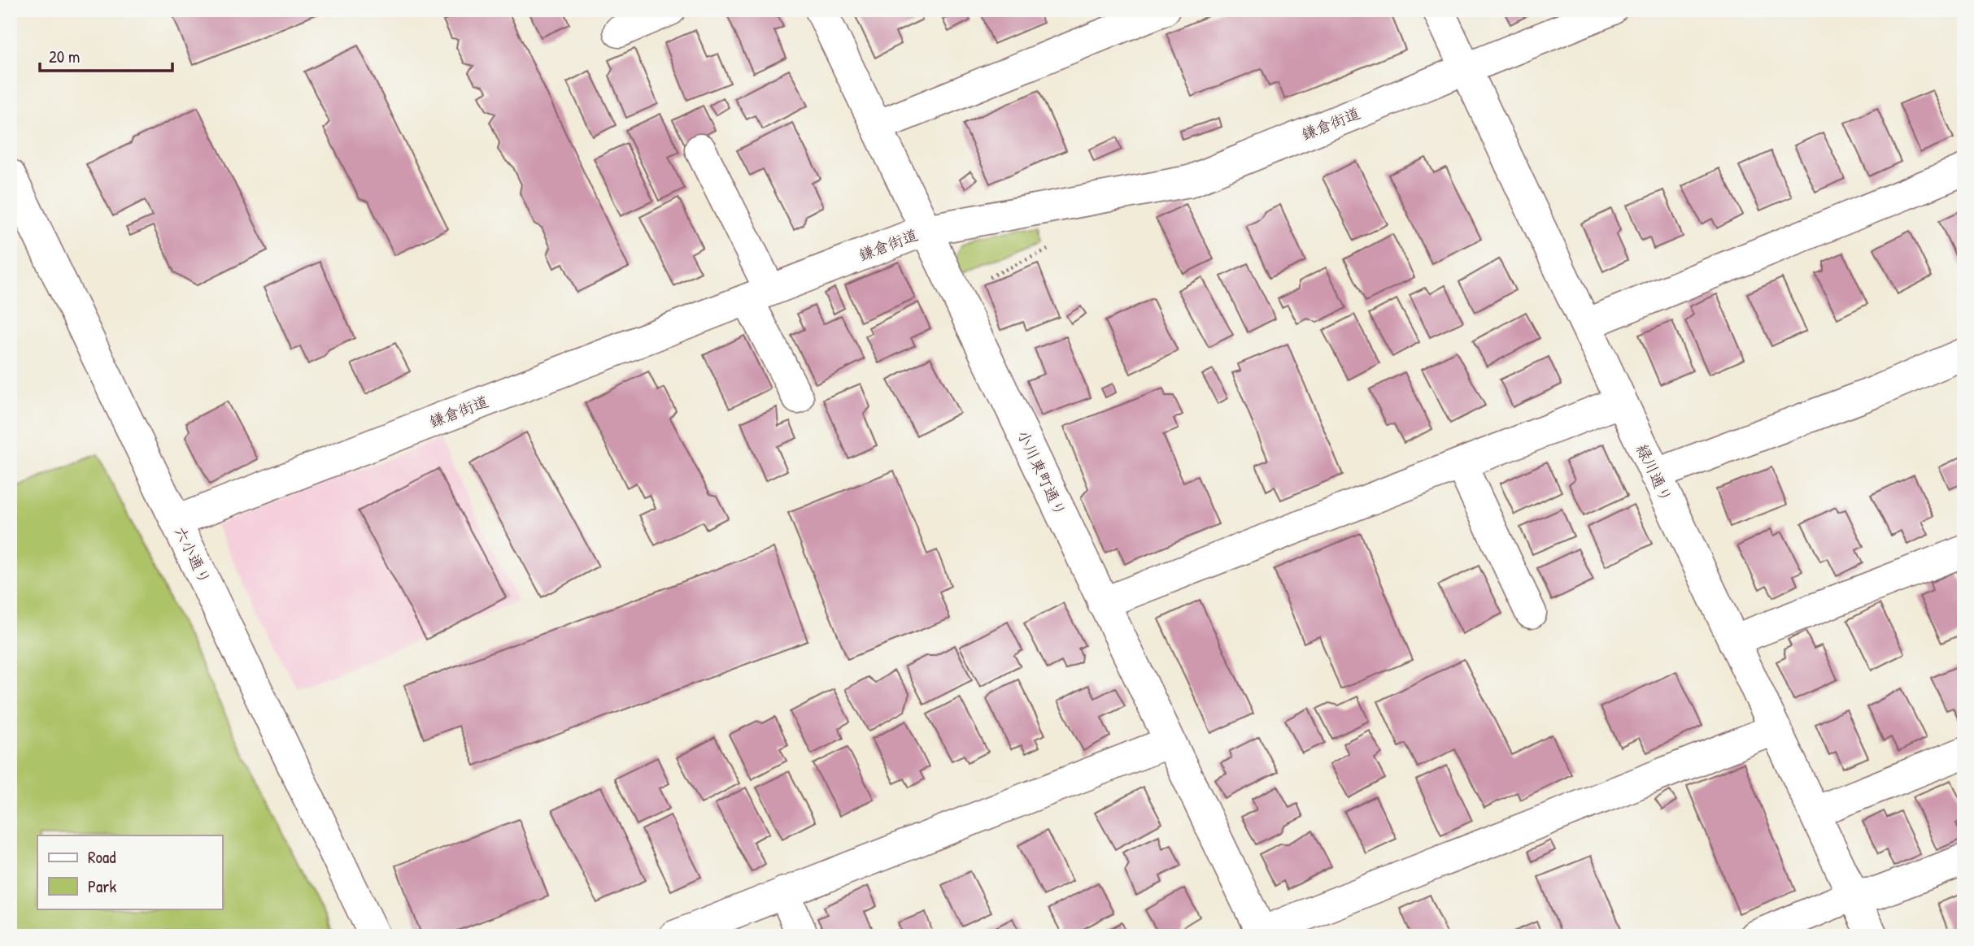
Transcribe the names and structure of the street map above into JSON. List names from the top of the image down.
{
  "streets": {
    "street": [
      "鎌倉街道",
      "小川東町通り",
      "緑川通り",
      "六小通り"
    ]
  },
  "crossings": [
    ["鎌倉街道", "小川東町通り"],
    ["鎌倉街道", "緑川通り"],
    ["鎌倉街道", "六小通り"]
  ],
  "legend": ["Road", "Park"],
  "scale_bar": "20 m"
}
